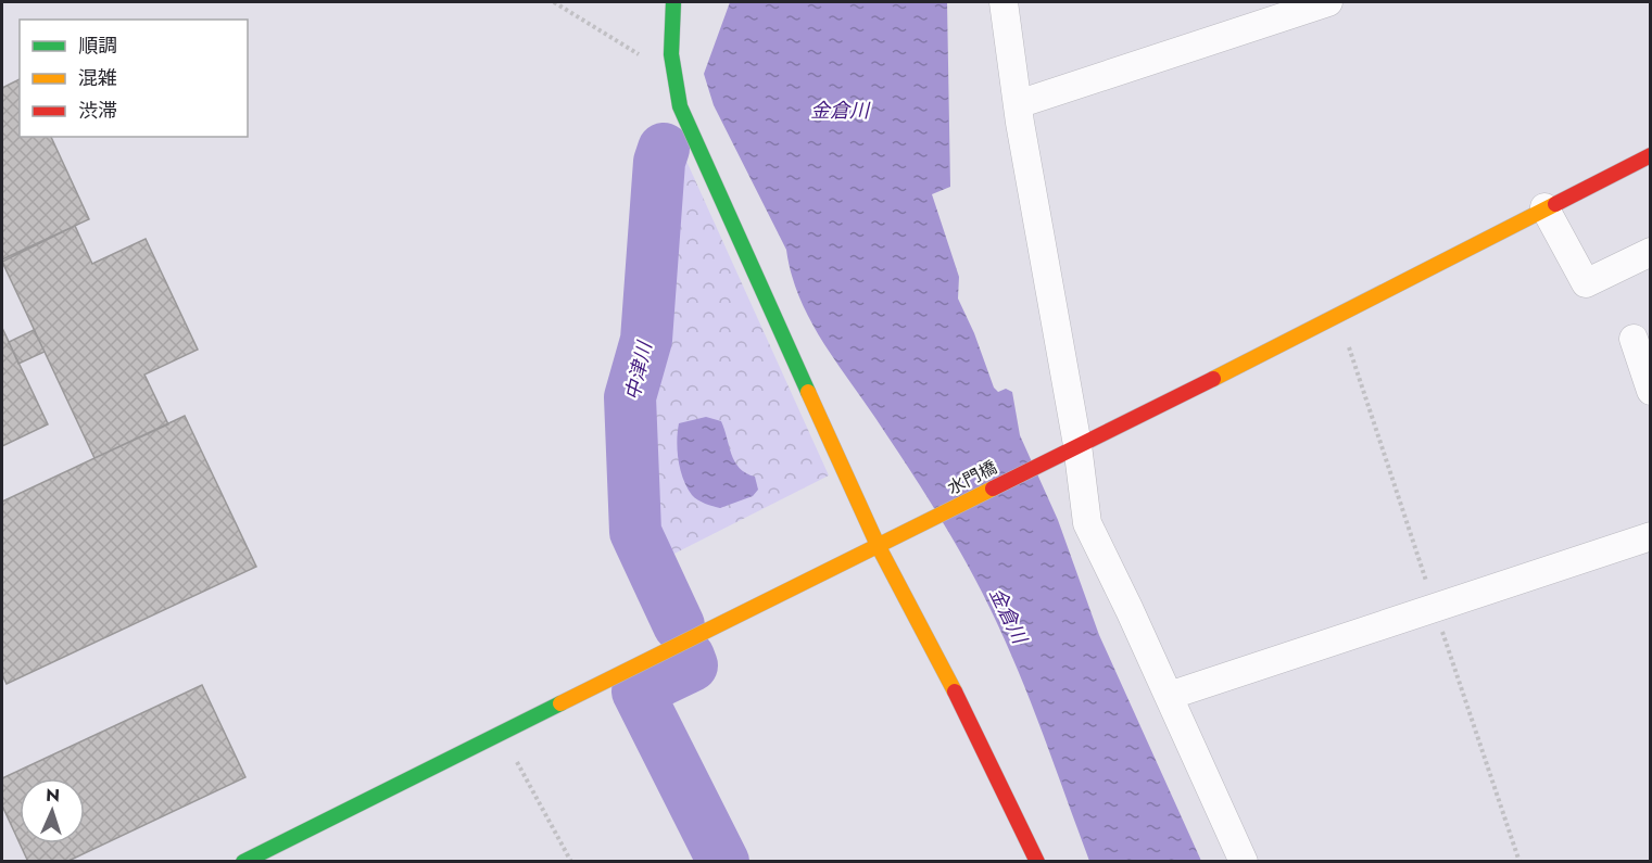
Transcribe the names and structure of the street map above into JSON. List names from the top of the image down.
{
  "streets": {
    "street": ["水門橋"]
  },
  "water": ["金倉川", "中津川"],
  "legend": ["順調", "混雑", "渋滞"],
  "north": "top"
}
